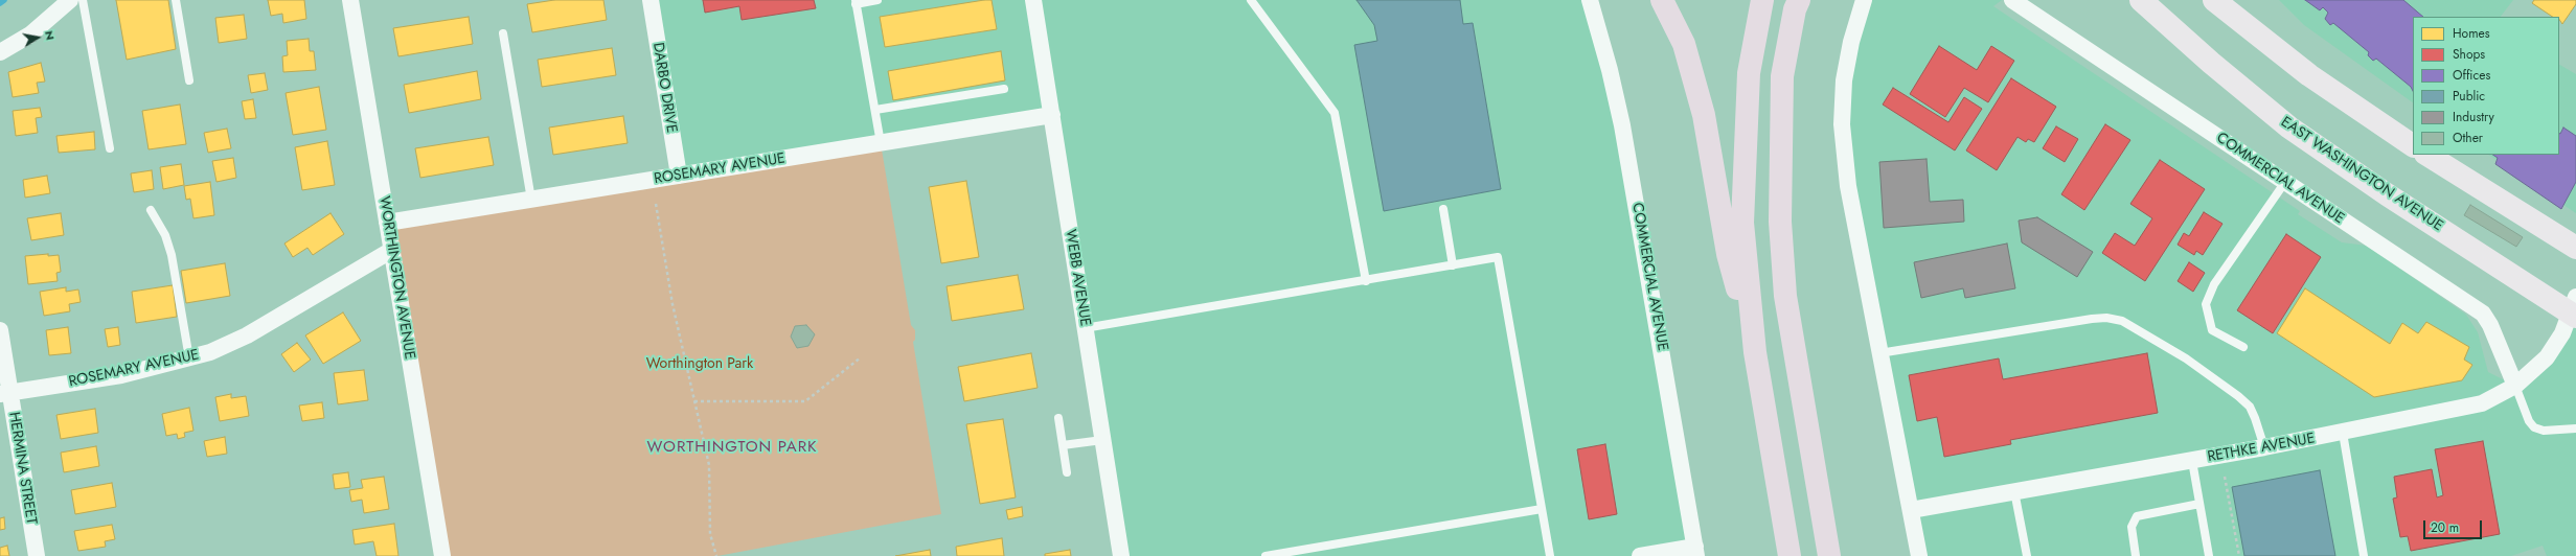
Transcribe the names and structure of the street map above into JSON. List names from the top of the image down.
{
  "streets": {
    "main road": ["EAST WASHINGTON AVENUE"],
    "street": [
      "DARBO DRIVE",
      "ROSEMARY AVENUE",
      "COMMERCIAL AVENUE",
      "WORTHINGTON AVENUE",
      "WEBB AVENUE",
      "RETHKE AVENUE",
      "HERMINA STREET"
    ]
  },
  "crossings": [
    ["DARBO DRIVE", "ROSEMARY AVENUE"],
    ["ROSEMARY AVENUE", "WORTHINGTON AVENUE"],
    ["ROSEMARY AVENUE", "WEBB AVENUE"],
    ["ROSEMARY AVENUE", "HERMINA STREET"],
    ["EAST WASHINGTON AVENUE", "RETHKE AVENUE"],
    ["COMMERCIAL AVENUE", "RETHKE AVENUE"]
  ],
  "districts": ["WORTHINGTON PARK"],
  "parks": ["Worthington Park"],
  "legend": [
    "Homes",
    "Shops",
    "Offices",
    "Public",
    "Industry",
    "Other"
  ],
  "scale_bar": "20 m",
  "north": "right"
}
